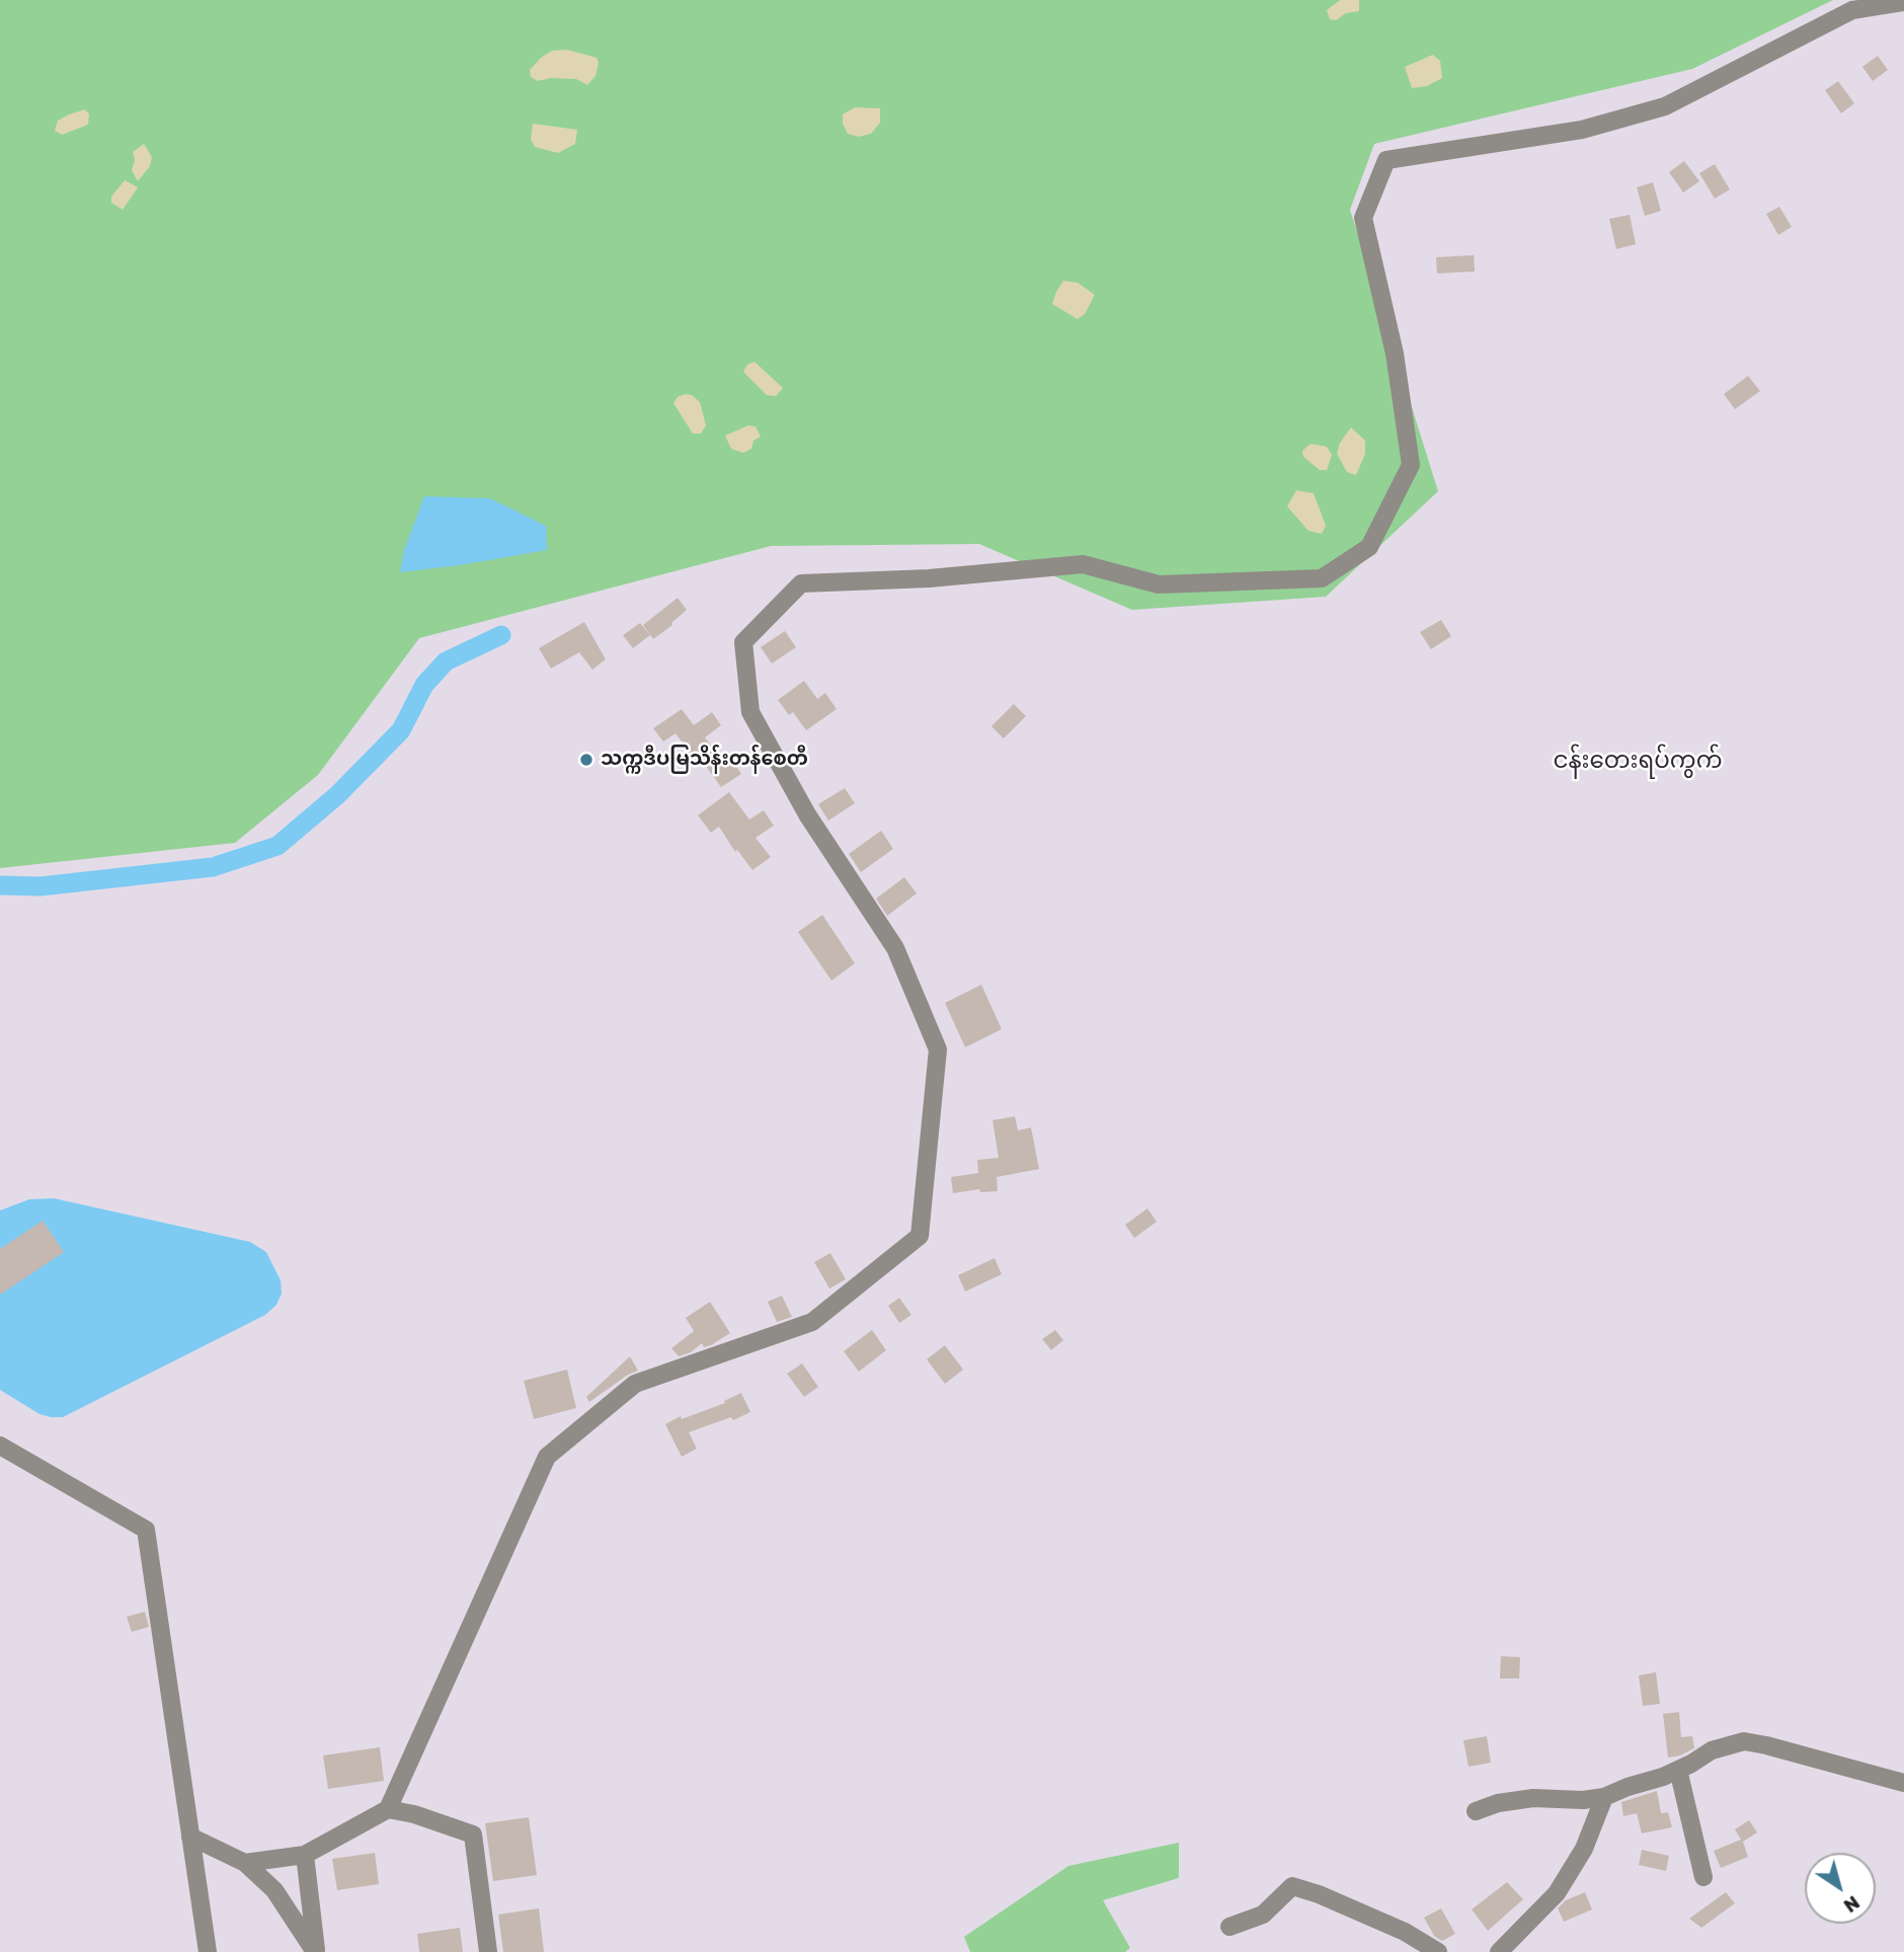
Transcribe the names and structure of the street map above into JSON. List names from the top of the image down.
{
  "districts": ["ငန်းတေးရပ်ကွက်"],
  "places": ["သက္ကဒီပမြသိန်းတန်စေတီ"],
  "north": "bottom right"
}
